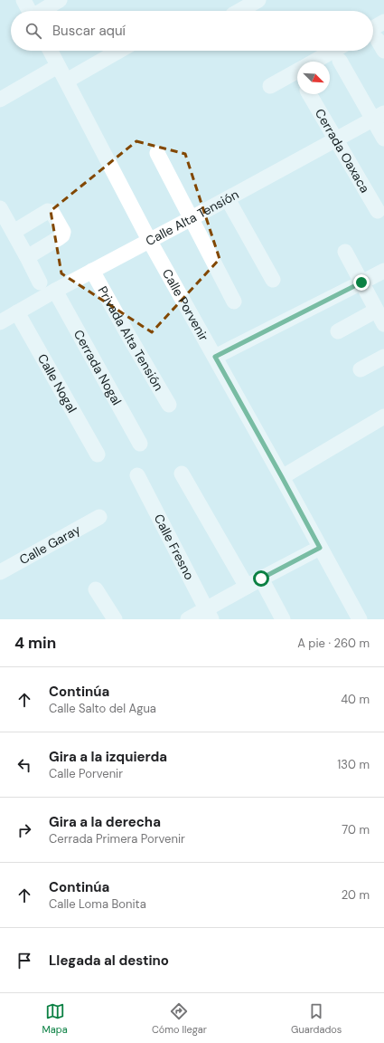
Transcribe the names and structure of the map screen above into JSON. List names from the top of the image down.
{
  "streets": {
    "street": [
      "Cerrada Oaxaca",
      "Calle Alta Tensión",
      "Calle Porvenir",
      "Privada Alta Tensión",
      "Cerrada Nogal",
      "Calle Nogal",
      "Calle Garay",
      "Calle Fresno"
    ]
  },
  "crossings": [
    ["Cerrada Oaxaca", "Calle Alta Tensión"],
    ["Calle Alta Tensión", "Calle Porvenir"],
    ["Calle Alta Tensión", "Privada Alta Tensión"],
    ["Calle Alta Tensión", "Cerrada Nogal"],
    ["Calle Alta Tensión", "Calle Nogal"]
  ],
  "north": "bottom right",
  "page": {
    "search": "Buscar aquí",
    "heading": ["4 min", "A pie · 260 m"],
    "list": [
      ["Continúa", "Calle Salto del Agua", "40 m"],
      ["Gira a la izquierda", "Calle Porvenir", "130 m"],
      ["Gira a la derecha", "Cerrada Primera Porvenir", "70 m"],
      ["Continúa", "Calle Loma Bonita", "20 m"],
      "Llegada al destino"
    ],
    "nav": ["Mapa", "Cómo llegar", "Guardados"]
  }
}
